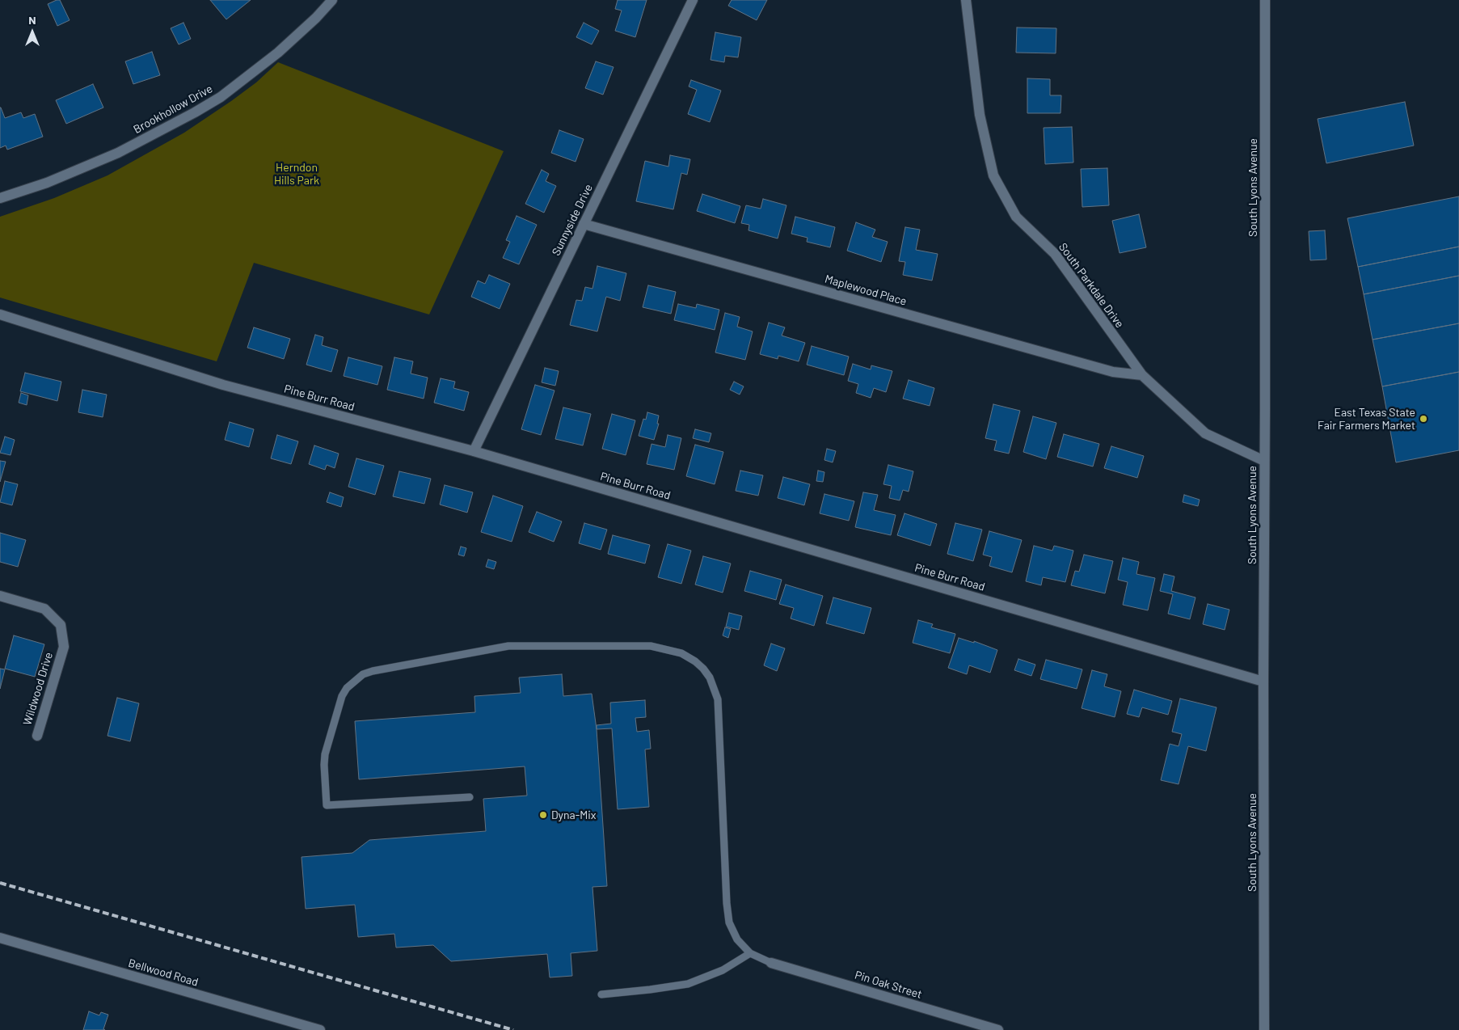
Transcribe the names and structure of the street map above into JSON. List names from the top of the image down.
{
  "streets": {
    "street": [
      "Brookhollow Drive",
      "South Lyons Avenue",
      "Sunnyside Drive",
      "South Parkdale Drive",
      "Maplewood Place",
      "Pine Burr Road",
      "Wildwood Drive",
      "Bellwood Road",
      "Pin Oak Street"
    ]
  },
  "crossings": [
    ["South Lyons Avenue", "South Parkdale Drive"],
    ["South Lyons Avenue", "Pine Burr Road"],
    ["Sunnyside Drive", "Maplewood Place"],
    ["Sunnyside Drive", "Pine Burr Road"],
    ["South Parkdale Drive", "Maplewood Place"]
  ],
  "parks": ["Herndon Hills Park"],
  "places": ["East Texas State Fair Farmers Market", "Dyna-Mix"],
  "north": "top"
}
